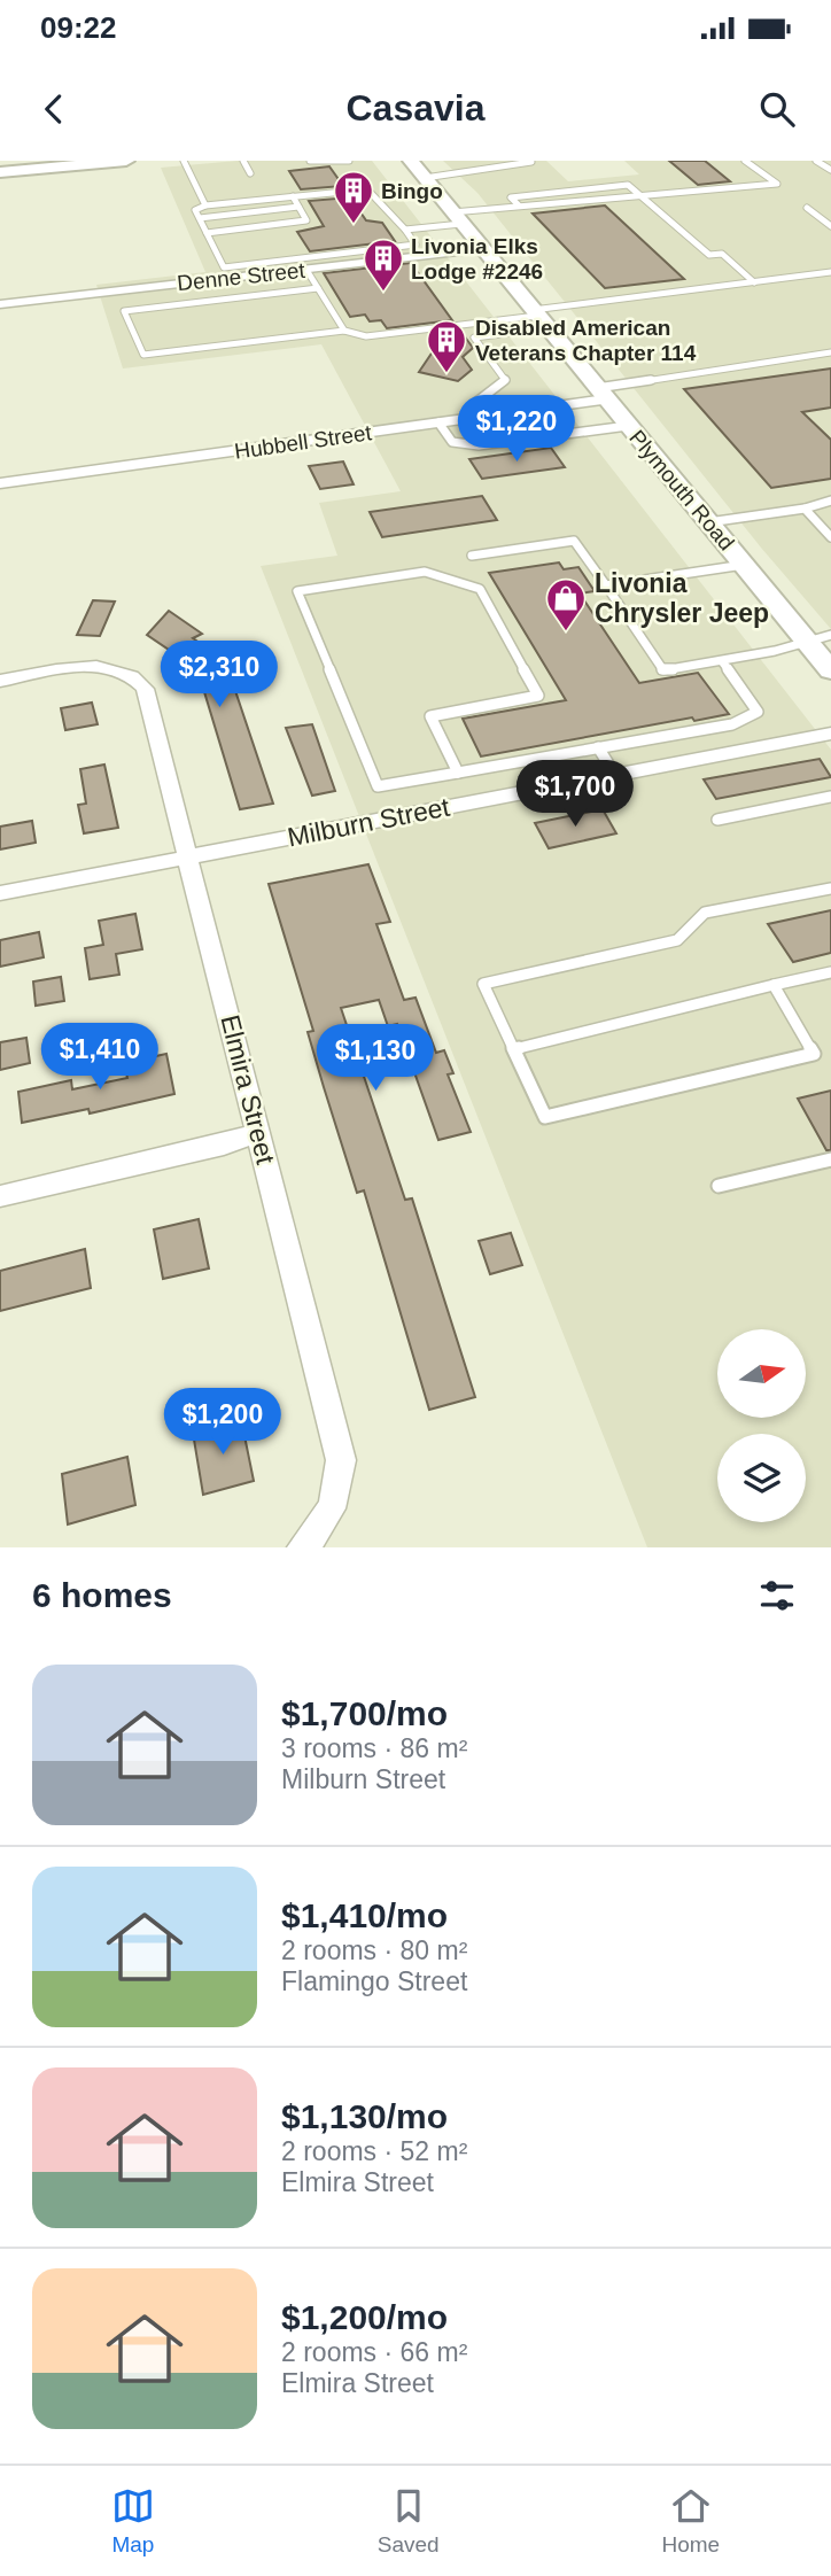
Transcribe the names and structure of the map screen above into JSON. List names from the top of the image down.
{
  "streets": {
    "main road": ["Plymouth Road"],
    "street": [
      "Denne Street",
      "Hubbell Street",
      "Milburn Street",
      "Elmira Street"
    ]
  },
  "crossings": [
    ["Denne Street", "Plymouth Road"],
    ["Hubbell Street", "Plymouth Road"],
    ["Milburn Street", "Elmira Street"]
  ],
  "places": {
    "building": ["Bingo", "Livonia Elks Lodge #2246", "Disabled American Veterans Chapter 114"],
    "shop": ["Livonia Chrysler Jeep"]
  },
  "north": "right",
  "page": {
    "status": "09:22",
    "header": "Casavia",
    "price": [
      "$1,220",
      "$2,310",
      "$1,700",
      "$1,410",
      "$1,130",
      "$1,200"
    ],
    "heading": "6 homes",
    "list": [
      {
        "name": "$1,700/mo",
        "note": "3 rooms · 86 m² · Milburn Street"
      },
      {
        "name": "$1,410/mo",
        "note": "2 rooms · 80 m² · Flamingo Street"
      },
      {
        "name": "$1,130/mo",
        "note": "2 rooms · 52 m² · Elmira Street"
      },
      {
        "name": "$1,200/mo",
        "note": "2 rooms · 66 m² · Elmira Street"
      }
    ],
    "tabs": ["Map", "Saved", "Home"]
  }
}
